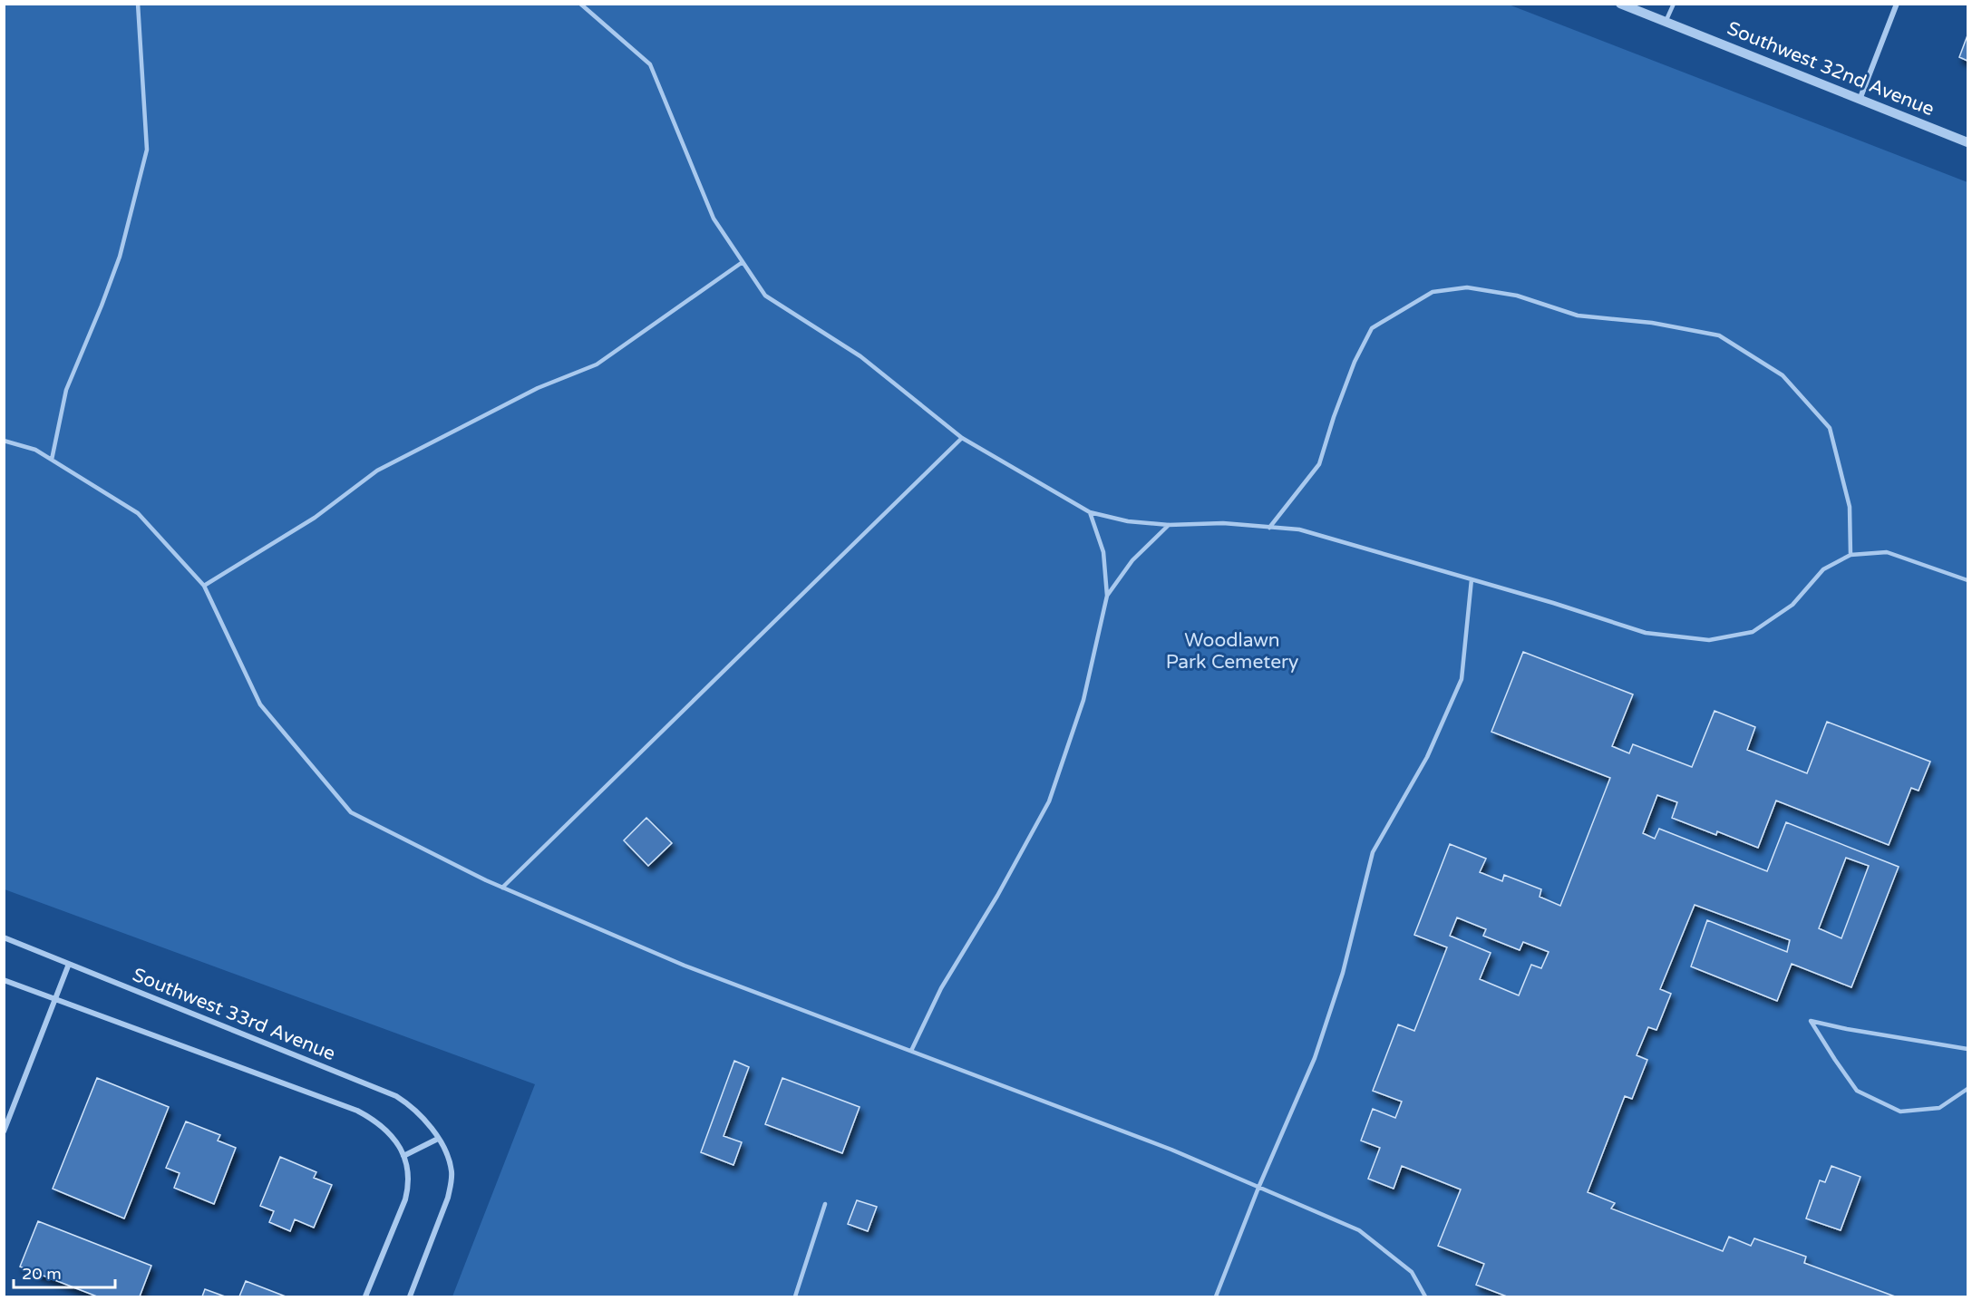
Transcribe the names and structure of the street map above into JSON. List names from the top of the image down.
{
  "streets": {
    "street": ["Southwest 32nd Avenue", "Southwest 33rd Avenue"]
  },
  "parks": ["Woodlawn Park Cemetery"],
  "scale_bar": "20 m"
}
